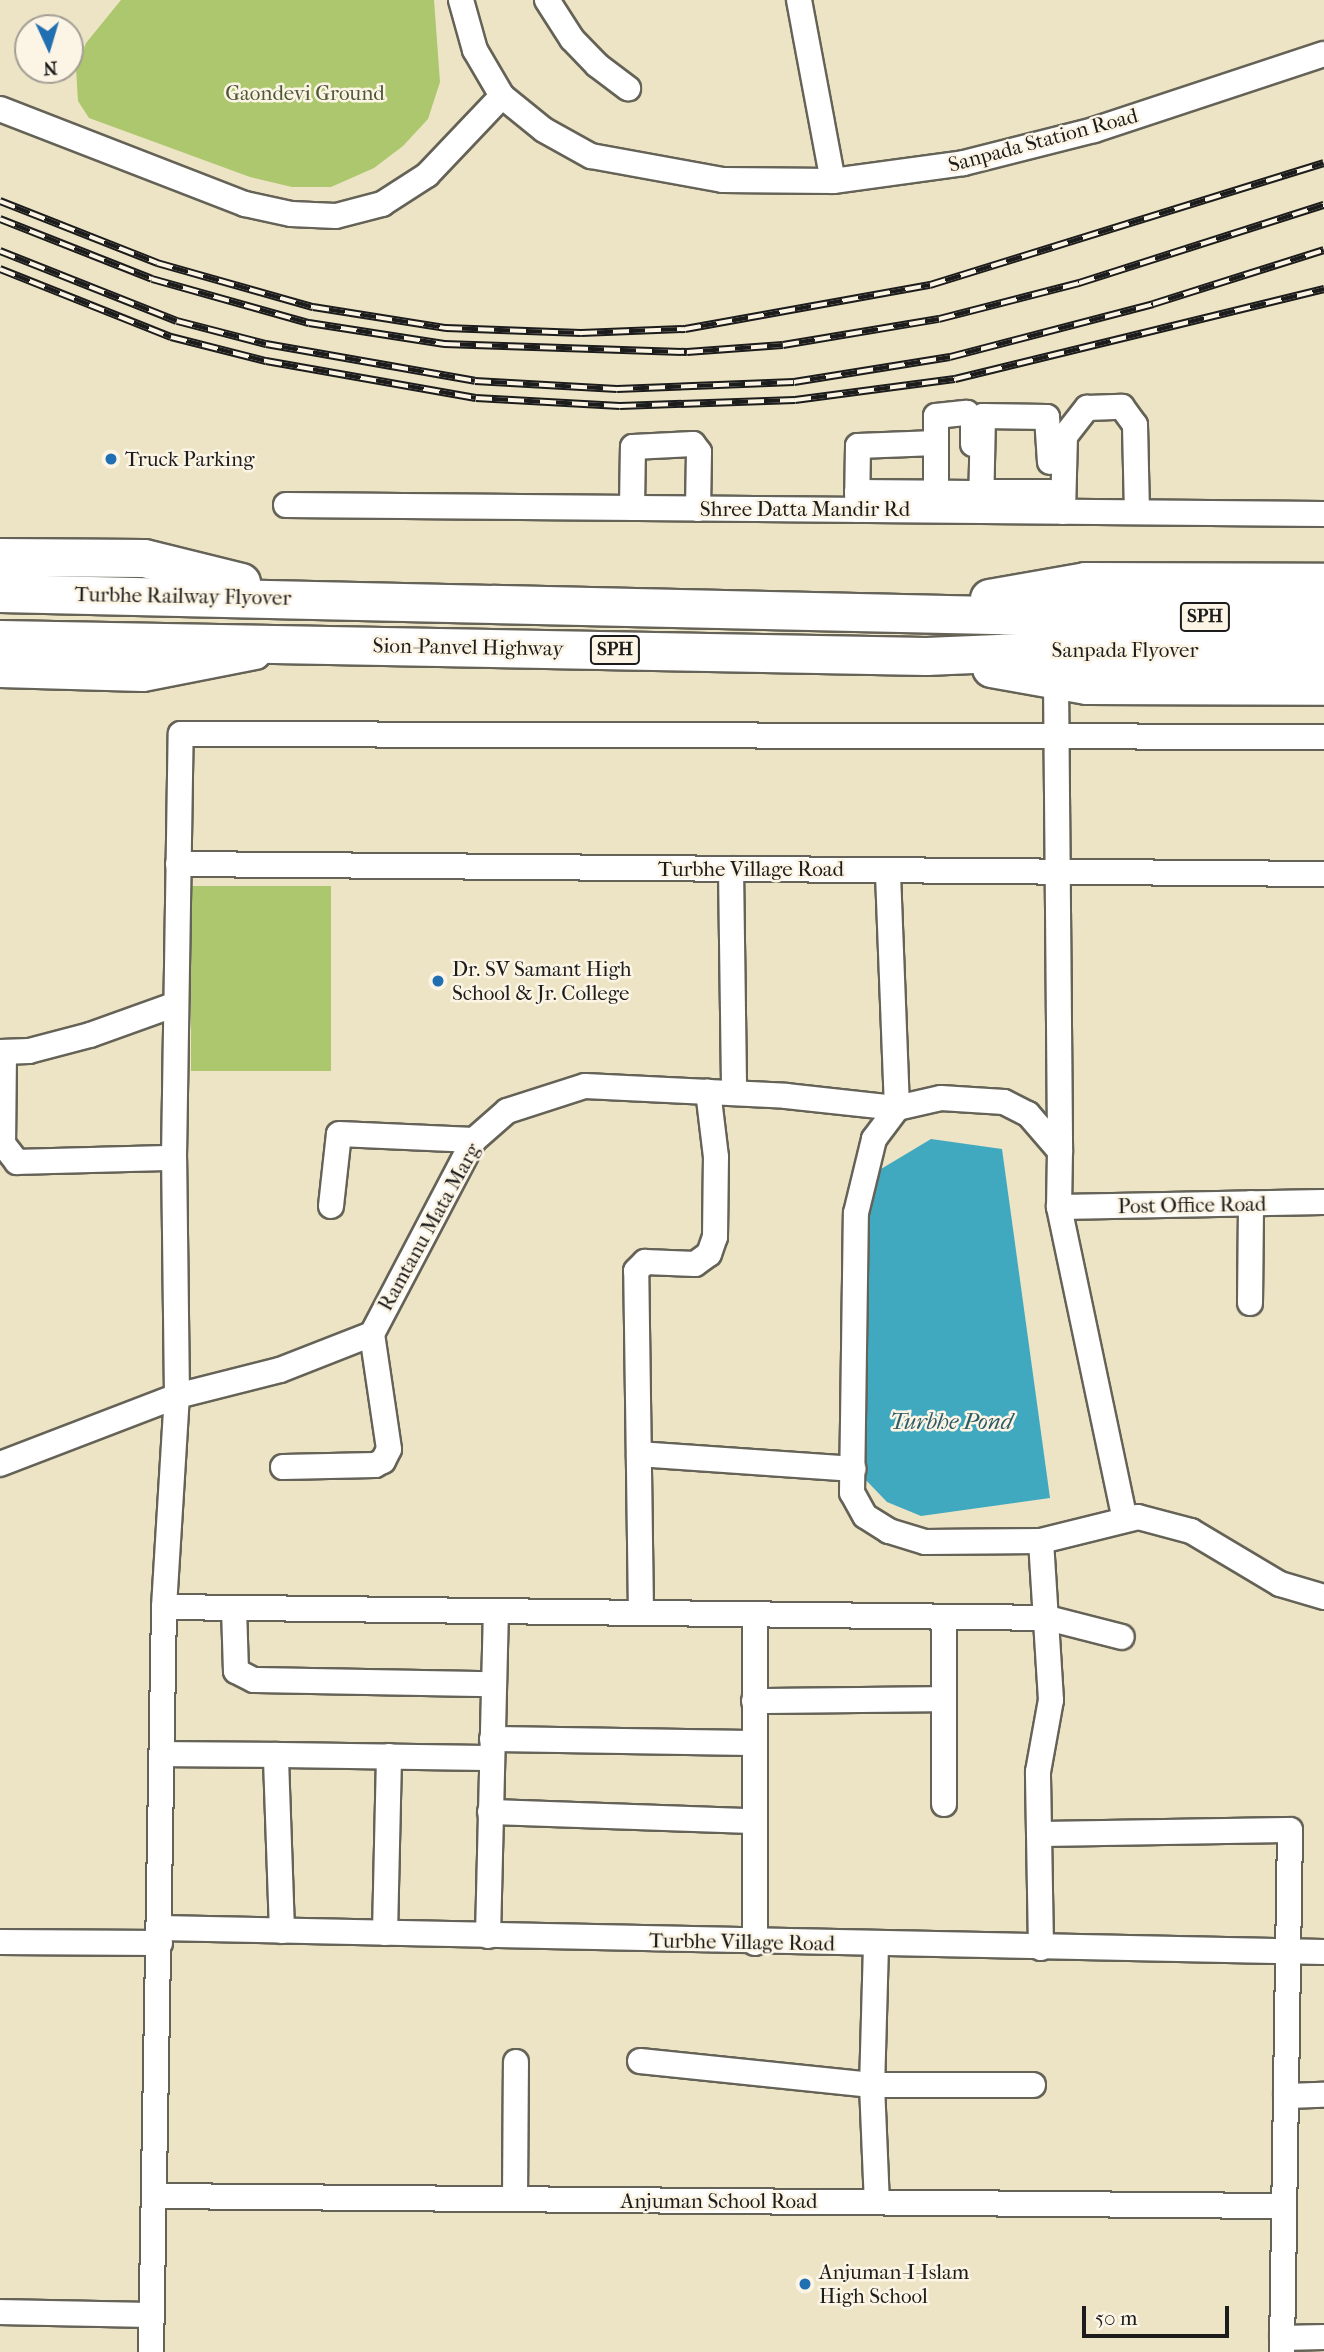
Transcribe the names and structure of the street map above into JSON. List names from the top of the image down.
{
  "streets": {
    "highway": [
      "Turbhe Railway Flyover",
      "SPH",
      "Sion-Panvel Highway",
      "Sanpada Flyover"
    ],
    "street": [
      "Sanpada Station Road",
      "Shree Datta Mandir Rd",
      "Turbhe Village Road",
      "Post Office Road",
      "Ramtanu Mata Marg",
      "Anjuman School Road"
    ]
  },
  "crossings": [
    ["Turbhe Railway Flyover", "SPH"],
    ["SPH", "Sion-Panvel Highway"],
    ["SPH", "Sanpada Flyover"],
    ["Sion-Panvel Highway", "Sanpada Flyover"]
  ],
  "water": ["Turbhe Pond"],
  "parks": ["Gaondevi Ground"],
  "places": ["Truck Parking", "Dr. SV Samant High School & Jr. College", "Anjuman-I-Islam High School"],
  "scale_bar": "50 m",
  "north": "bottom"
}
